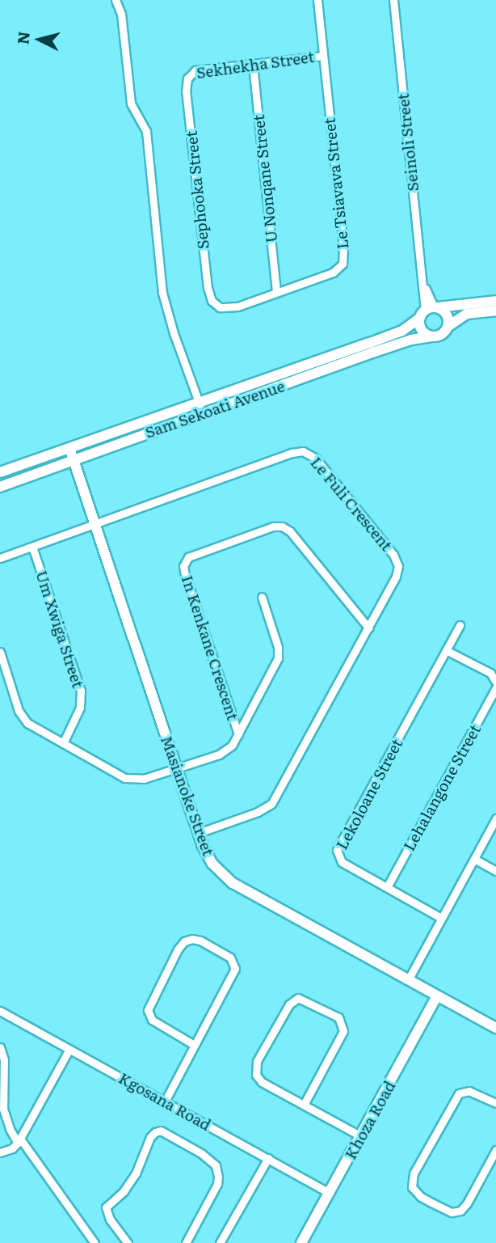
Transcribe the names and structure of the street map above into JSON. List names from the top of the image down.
{
  "streets": {
    "street": [
      "Sekhekha Street",
      "Seinoli Street",
      "U Nonqane Street",
      "Le Tsiavava Street",
      "Sephooka Street",
      "Sam Sekoati Avenue",
      "Le Fuli Crescent",
      "Um Xwiga Street",
      "In Kenkane Crescent",
      "Lehalangone Street",
      "Lekoloane Street",
      "Masianoke Street",
      "Kgosana Road",
      "Khoza Road"
    ]
  },
  "crossings": [
    ["Sekhekha Street", "U Nonqane Street"],
    ["Sekhekha Street", "Le Tsiavava Street"],
    ["Sekhekha Street", "Sephooka Street"],
    ["Seinoli Street", "Sam Sekoati Avenue"],
    ["U Nonqane Street", "Le Tsiavava Street"],
    ["Le Tsiavava Street", "Sephooka Street"],
    ["Sam Sekoati Avenue", "Masianoke Street"],
    ["Le Fuli Crescent", "Um Xwiga Street"],
    ["Le Fuli Crescent", "In Kenkane Crescent"],
    ["Le Fuli Crescent", "Masianoke Street"],
    ["Lehalangone Street", "Lekoloane Street"],
    ["Masianoke Street", "Khoza Road"],
    ["Kgosana Road", "Khoza Road"]
  ],
  "north": "left"
}
